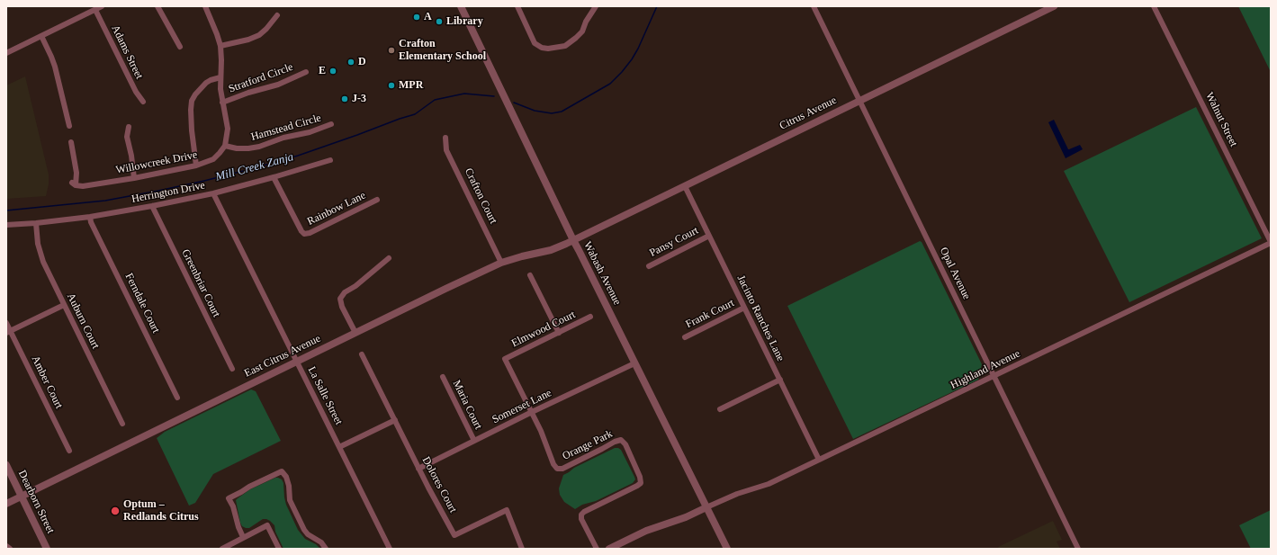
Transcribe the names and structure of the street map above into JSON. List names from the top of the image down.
{
  "streets": {
    "street": [
      "Adams Street",
      "Stratford Circle",
      "Citrus Avenue",
      "Walnut Street",
      "Hamstead Circle",
      "Willowcreek Drive",
      "Herrington Drive",
      "Crafton Court",
      "Rainbow Lane",
      "Pansy Court",
      "Wabash Avenue",
      "Opal Avenue",
      "Greenbriar Court",
      "Ferndale Court",
      "Frank Court",
      "Jacinto Ranches Lane",
      "Auburn Court",
      "Elmwood Court",
      "East Citrus Avenue",
      "Highland Avenue",
      "Amber Court",
      "La Salle Street",
      "Maria Court",
      "Somerset Lane",
      "Orange Park",
      "Dolores Court",
      "Dearborn Street"
    ]
  },
  "crossings": [
    ["Citrus Avenue", "Wabash Avenue"],
    ["Citrus Avenue", "Opal Avenue"],
    ["Citrus Avenue", "Jacinto Ranches Lane"],
    ["Citrus Avenue", "East Citrus Avenue"],
    ["Walnut Street", "Highland Avenue"],
    ["Hamstead Circle", "Willowcreek Drive"],
    ["Herrington Drive", "Rainbow Lane"],
    ["Herrington Drive", "Greenbriar Court"],
    ["Herrington Drive", "Ferndale Court"],
    ["Herrington Drive", "Auburn Court"],
    ["Herrington Drive", "La Salle Street"],
    ["Crafton Court", "East Citrus Avenue"],
    ["Pansy Court", "Jacinto Ranches Lane"],
    ["Wabash Avenue", "East Citrus Avenue"],
    ["Wabash Avenue", "Highland Avenue"],
    ["Wabash Avenue", "Somerset Lane"],
    ["Opal Avenue", "Highland Avenue"],
    ["Frank Court", "Jacinto Ranches Lane"],
    ["Jacinto Ranches Lane", "Highland Avenue"],
    ["Elmwood Court", "Somerset Lane"],
    ["Elmwood Court", "Orange Park"],
    ["East Citrus Avenue", "La Salle Street"],
    ["East Citrus Avenue", "Dearborn Street"],
    ["Maria Court", "Somerset Lane"],
    ["Somerset Lane", "Orange Park"],
    ["Somerset Lane", "Dolores Court"]
  ],
  "water": ["Mill Creek Zanja"],
  "places": [
    "A",
    "Library",
    "Crafton Elementary School",
    "D",
    "E",
    "MPR",
    "J-3",
    "Optum – Redlands Citrus"
  ]
}
